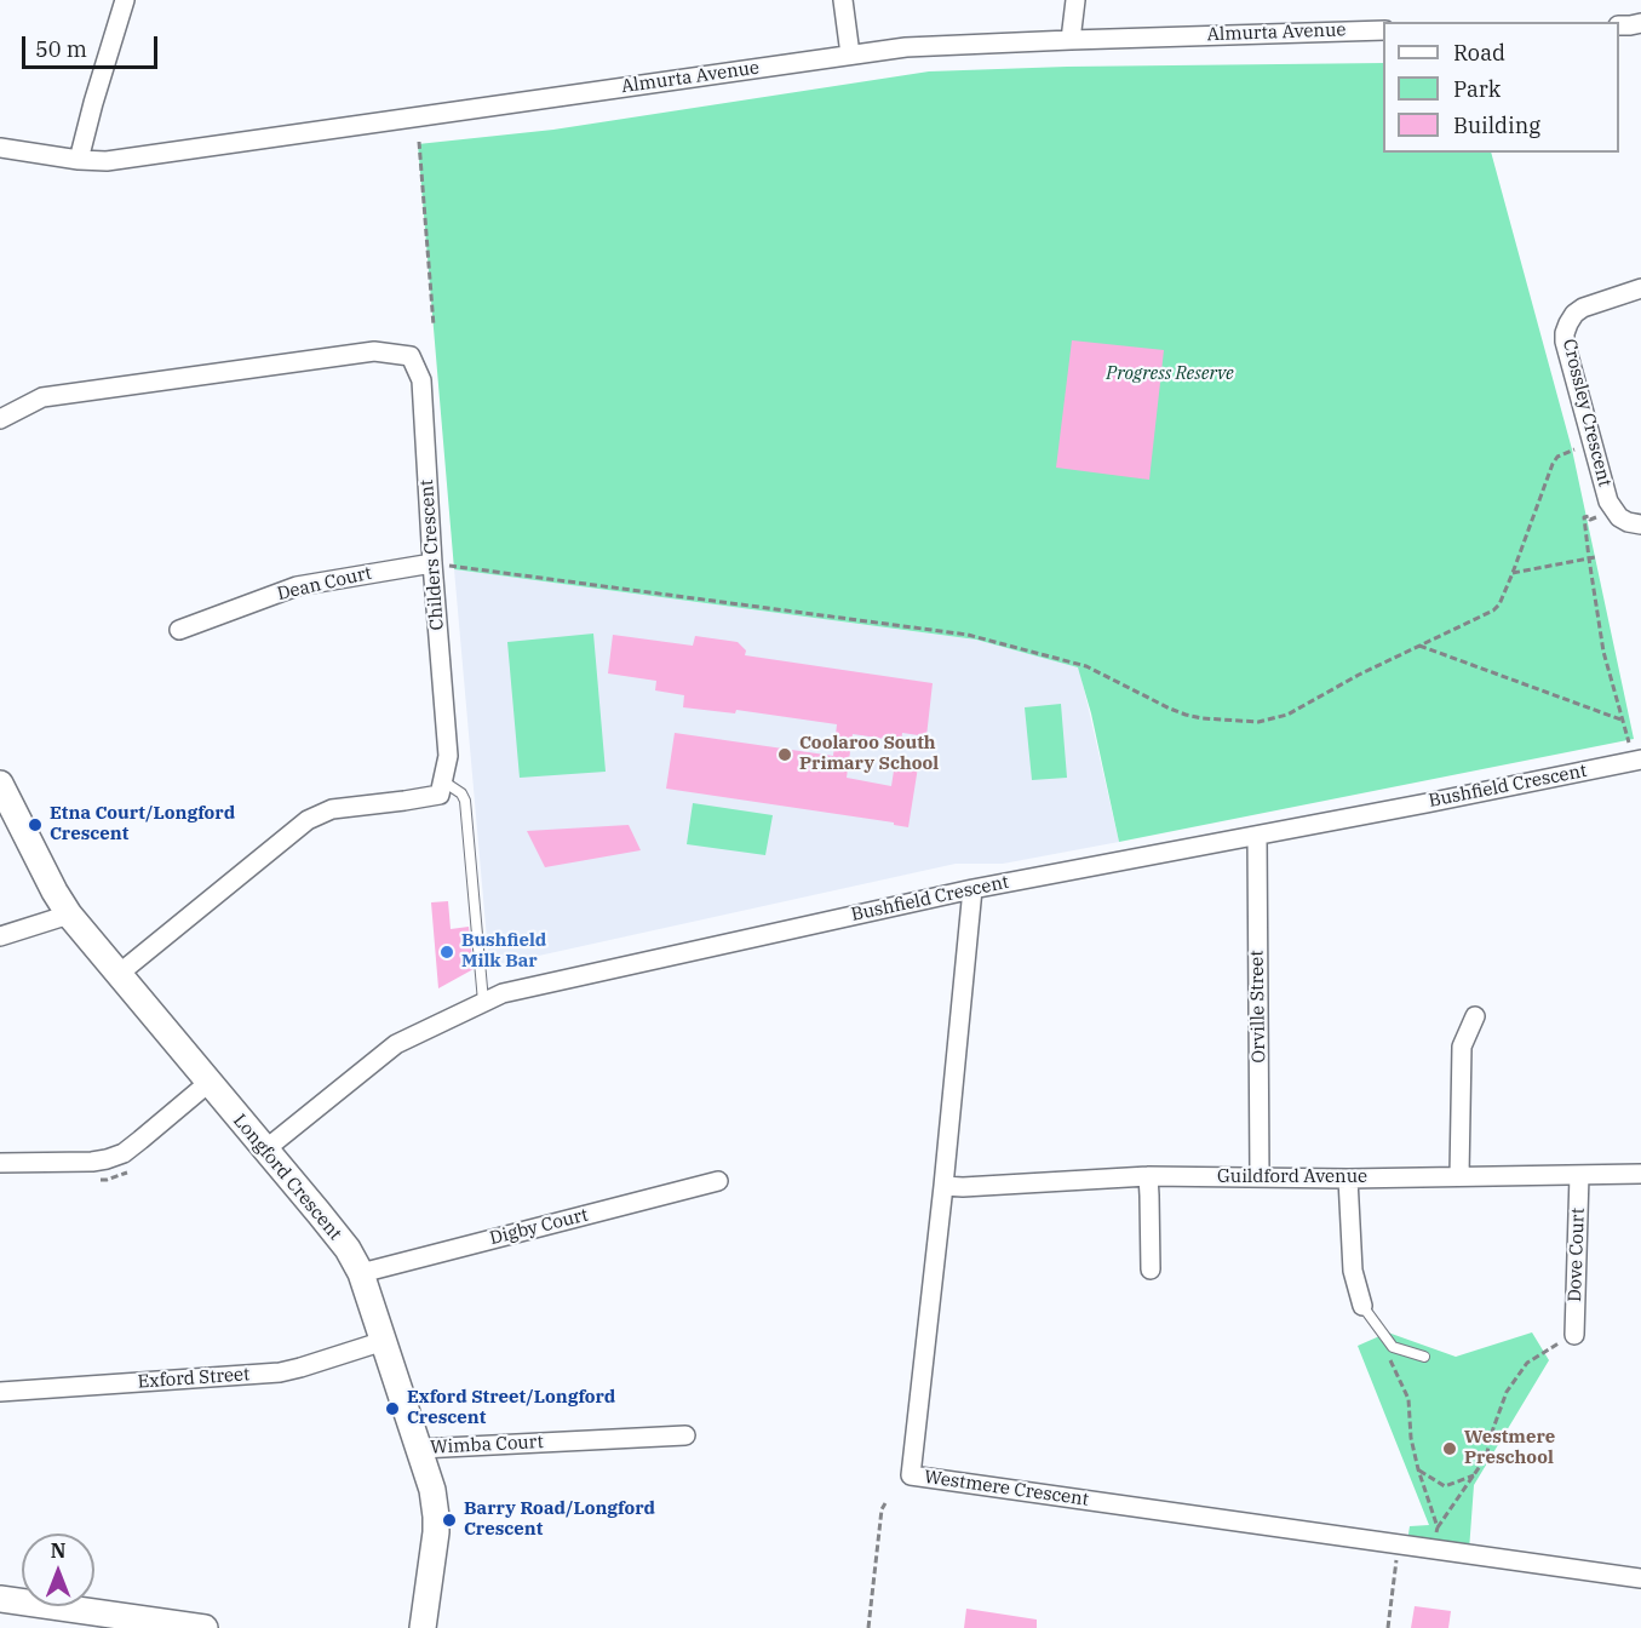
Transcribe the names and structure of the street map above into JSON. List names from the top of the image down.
{
  "streets": {
    "street": [
      "Almurta Avenue",
      "Crossley Crescent",
      "Childers Crescent",
      "Dean Court",
      "Bushfield Crescent",
      "Orville Street",
      "Longford Crescent",
      "Guildford Avenue",
      "Digby Court",
      "Dove Court",
      "Exford Street",
      "Wimba Court",
      "Westmere Crescent"
    ]
  },
  "crossings": [
    ["Childers Crescent", "Dean Court"],
    ["Bushfield Crescent", "Orville Street"],
    ["Bushfield Crescent", "Longford Crescent"],
    ["Bushfield Crescent", "Westmere Crescent"],
    ["Orville Street", "Guildford Avenue"],
    ["Longford Crescent", "Digby Court"],
    ["Longford Crescent", "Exford Street"],
    ["Longford Crescent", "Wimba Court"],
    ["Guildford Avenue", "Dove Court"],
    ["Guildford Avenue", "Westmere Crescent"]
  ],
  "parks": ["Progress Reserve"],
  "places": [
    "Coolaroo South Primary School",
    "Etna Court/Longford Crescent",
    "Bushfield Milk Bar",
    "Exford Street/Longford Crescent",
    "Westmere Preschool",
    "Barry Road/Longford Crescent"
  ],
  "legend": ["Road", "Park", "Building"],
  "scale_bar": "50 m",
  "north": "top"
}
